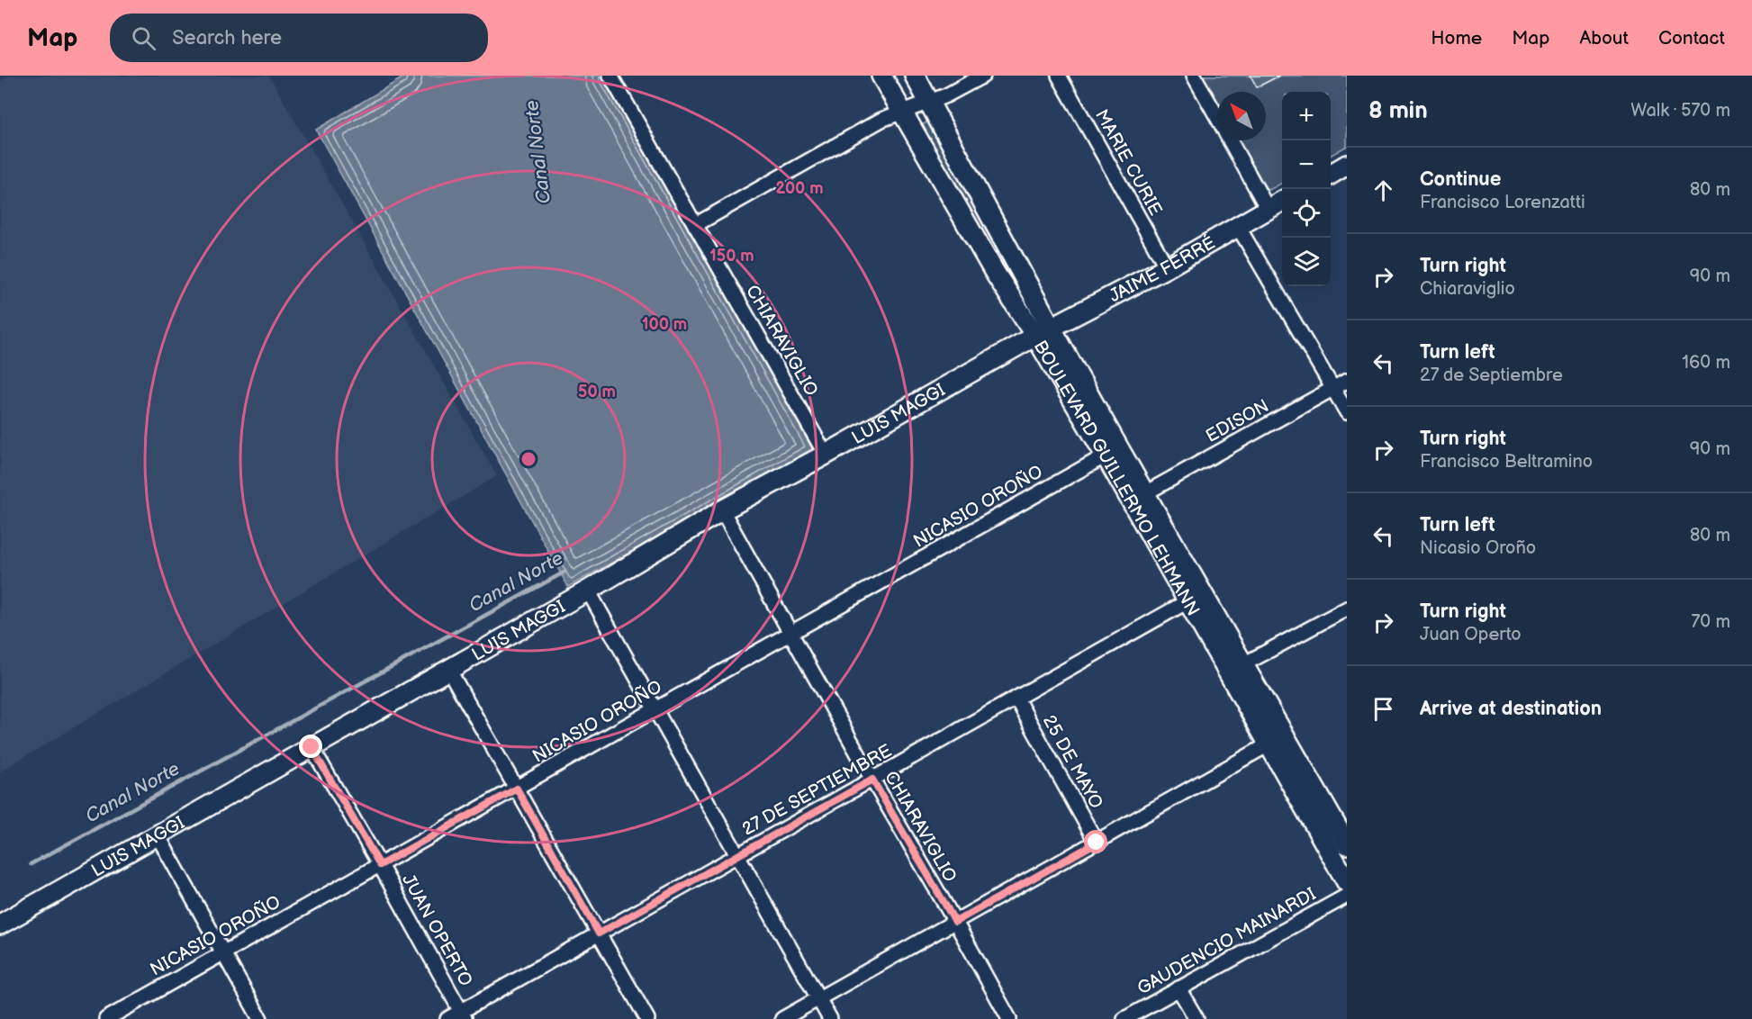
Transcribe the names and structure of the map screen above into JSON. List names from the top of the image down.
{
  "streets": {
    "main road": ["JAIME FERRÉ", "LUIS MAGGI", "BOULEVARD GUILLERMO LEHMANN"],
    "street": [
      "MARIE CURIE",
      "CHIARAVIGLIO",
      "EDISON",
      "NICASIO OROÑO",
      "25 DE MAYO",
      "27 DE SEPTIEMBRE",
      "JUAN OPERTO",
      "GAUDENCIO MAINARDI"
    ]
  },
  "crossings": [
    ["MARIE CURIE", "JAIME FERRÉ"],
    ["JAIME FERRÉ", "LUIS MAGGI"],
    ["JAIME FERRÉ", "BOULEVARD GUILLERMO LEHMANN"],
    ["CHIARAVIGLIO", "LUIS MAGGI"],
    ["CHIARAVIGLIO", "NICASIO OROÑO"],
    ["CHIARAVIGLIO", "27 DE SEPTIEMBRE"],
    ["LUIS MAGGI", "BOULEVARD GUILLERMO LEHMANN"],
    ["LUIS MAGGI", "JUAN OPERTO"],
    ["EDISON", "BOULEVARD GUILLERMO LEHMANN"],
    ["BOULEVARD GUILLERMO LEHMANN", "NICASIO OROÑO"],
    ["BOULEVARD GUILLERMO LEHMANN", "27 DE SEPTIEMBRE"],
    ["NICASIO OROÑO", "JUAN OPERTO"],
    ["25 DE MAYO", "27 DE SEPTIEMBRE"],
    ["27 DE SEPTIEMBRE", "JUAN OPERTO"]
  ],
  "water": ["Canal Norte"],
  "north": "top left",
  "page": {
    "header": "Map",
    "search": "Search here",
    "nav": [
      "Home",
      "Map",
      "About",
      "Contact"
    ],
    "heading": ["8 min", "Walk · 570 m"],
    "map_buttons": ["+", "−"],
    "list": [
      ["Continue", "Francisco Lorenzatti", "80 m"],
      ["Turn right", "Chiaraviglio", "90 m"],
      ["Turn left", "27 de Septiembre", "160 m"],
      ["Turn right", "Francisco Beltramino", "90 m"],
      ["Turn left", "Nicasio Oroño", "80 m"],
      ["Turn right", "Juan Operto", "70 m"],
      "Arrive at destination"
    ]
  },
  "rings": [
    "200 m",
    "150 m",
    "100 m",
    "50 m"
  ]
}
